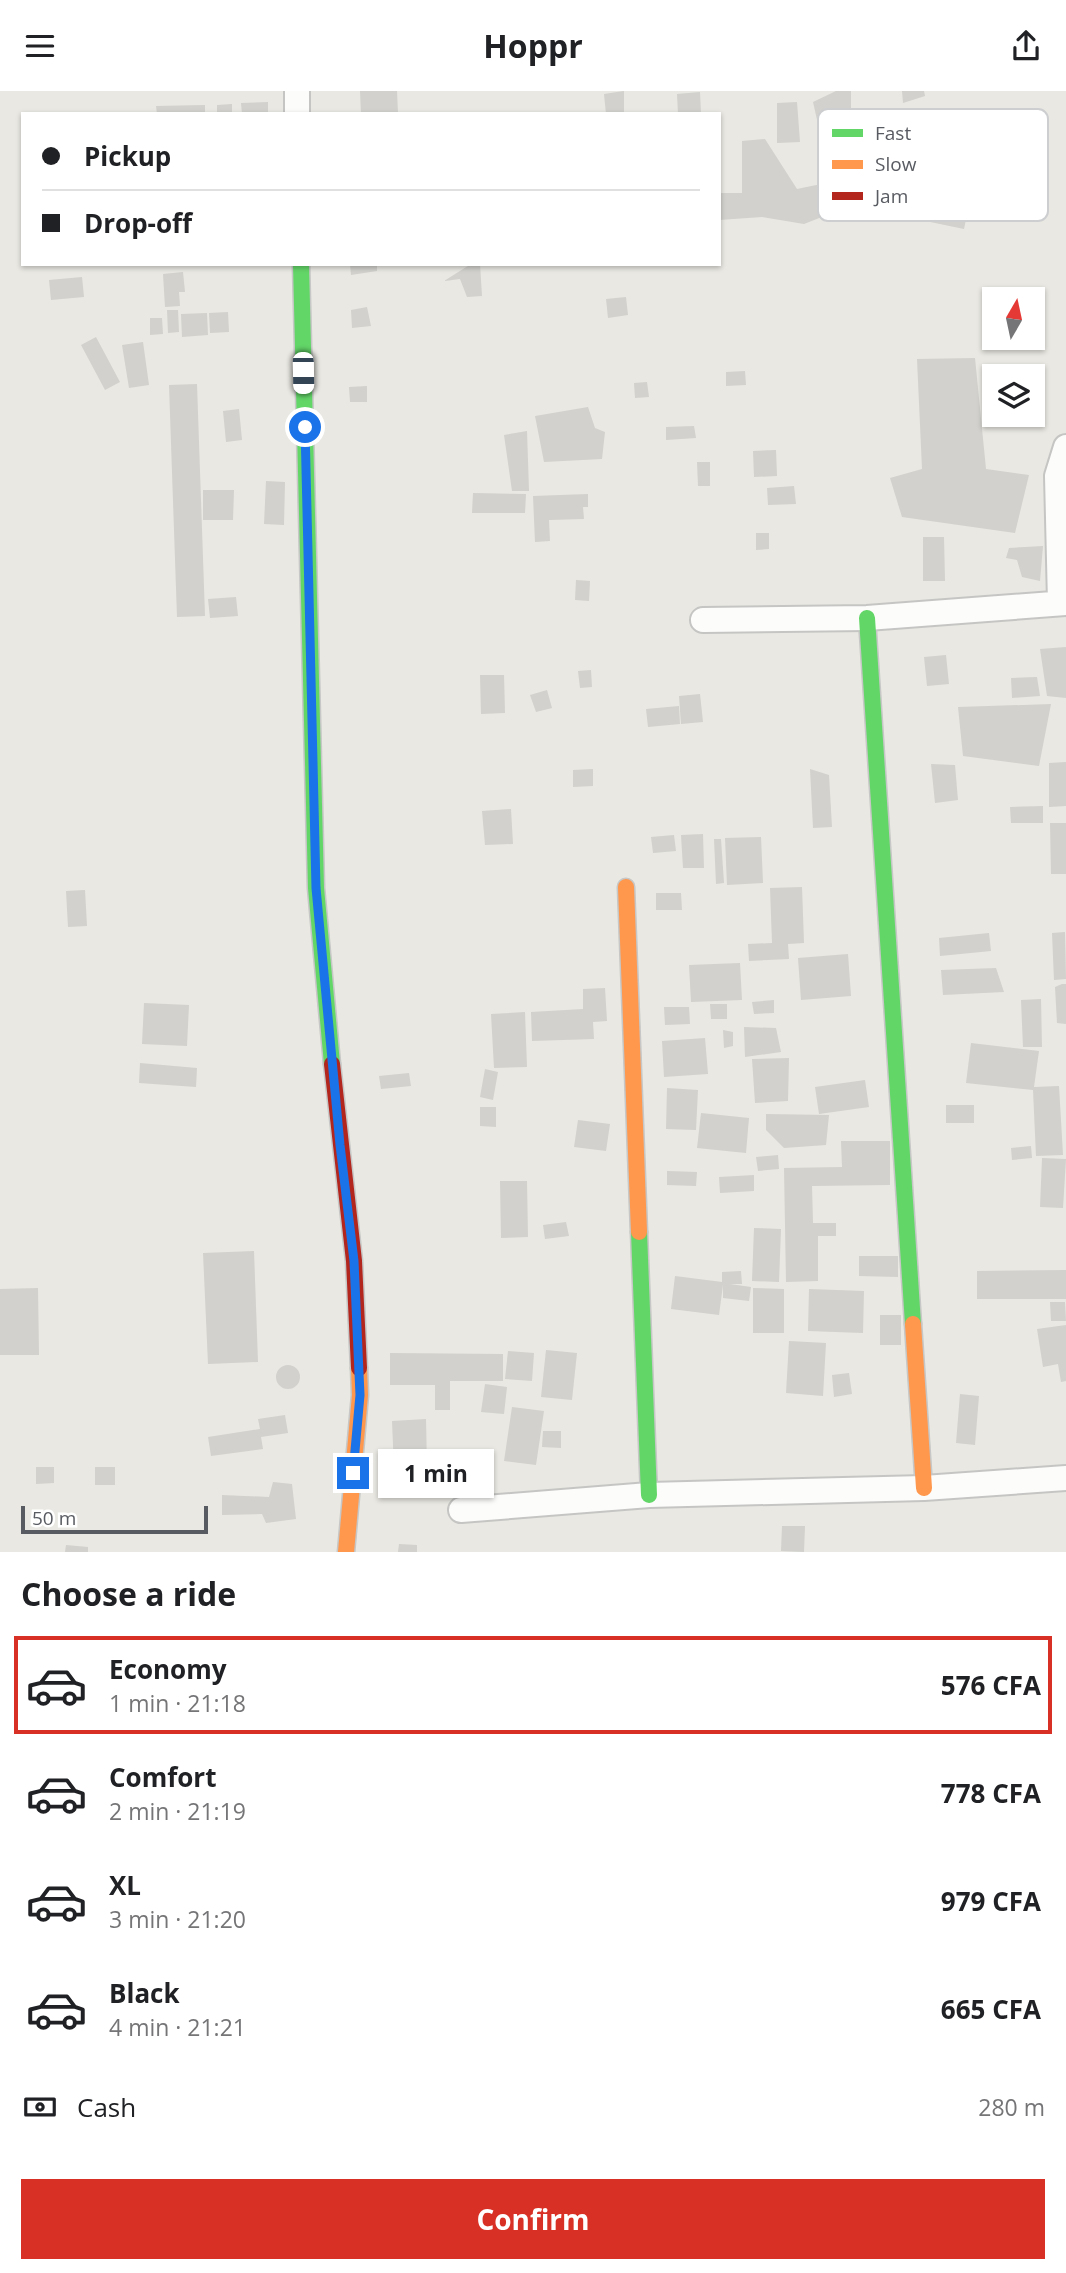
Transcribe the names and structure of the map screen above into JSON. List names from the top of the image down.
{
  "legend": ["Fast", "Slow", "Jam"],
  "scale_bar": "50 m",
  "north": "top",
  "page": {
    "header": "Hoppr",
    "banner": ["Pickup", "Drop-off"],
    "bubble": "1 min",
    "scale": "50 m",
    "heading": "Choose a ride",
    "list": [
      {
        "name": "Economy",
        "note": "1 min · 21:18",
        "value": "576 CFA"
      },
      {
        "name": "Comfort",
        "note": "2 min · 21:19",
        "value": "778 CFA"
      },
      {
        "name": "XL",
        "note": "3 min · 21:20",
        "value": "979 CFA"
      },
      {
        "name": "Black",
        "note": "4 min · 21:21",
        "value": "665 CFA"
      }
    ],
    "pay": ["Cash", "280 m"],
    "buttons": "Confirm"
  }
}
